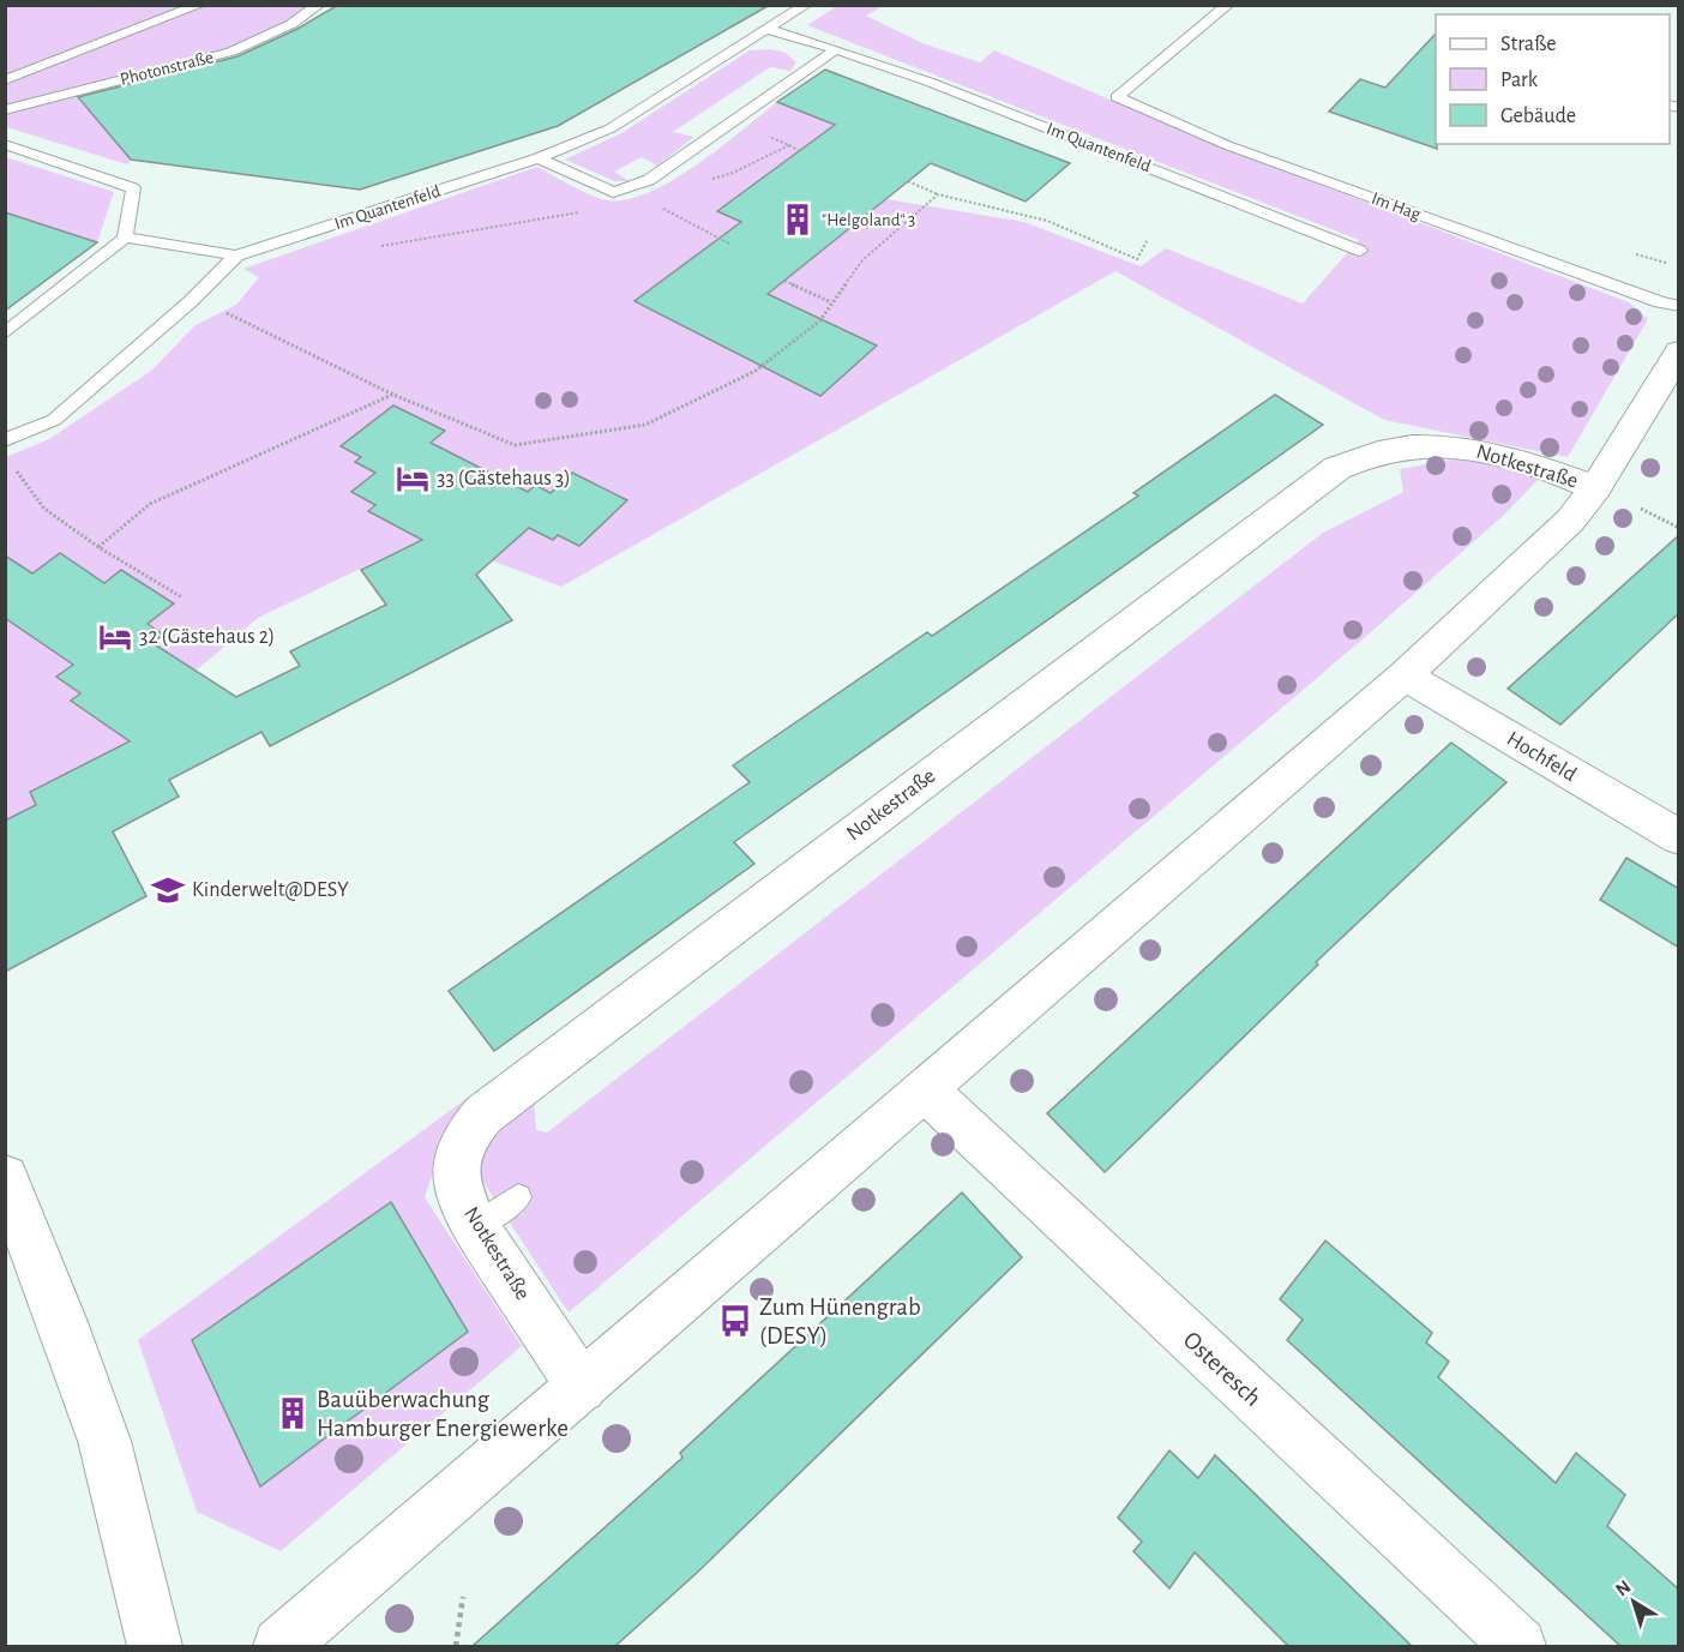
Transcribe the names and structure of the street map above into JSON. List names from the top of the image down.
{
  "streets": {
    "street": ["Notkestraße", "Hochfeld", "Osteresch"],
    "lane": ["Photonstraße", "Im Quantenfeld", "Im Hag"]
  },
  "crossings": [
    ["Notkestraße", "Hochfeld"],
    ["Notkestraße", "Osteresch"]
  ],
  "places": {
    "building": ["\"Helgoland\" 3", "Bauüberwachung Hamburger Energiewerke"],
    "hotel": ["33 (Gästehaus 3)", "32 (Gästehaus 2)"],
    "school or university": ["Kinderwelt@DESY"],
    "bus stop": ["Zum Hünengrab (DESY)"]
  },
  "legend": ["Straße", "Park", "Gebäude"],
  "north": "top left"
}
